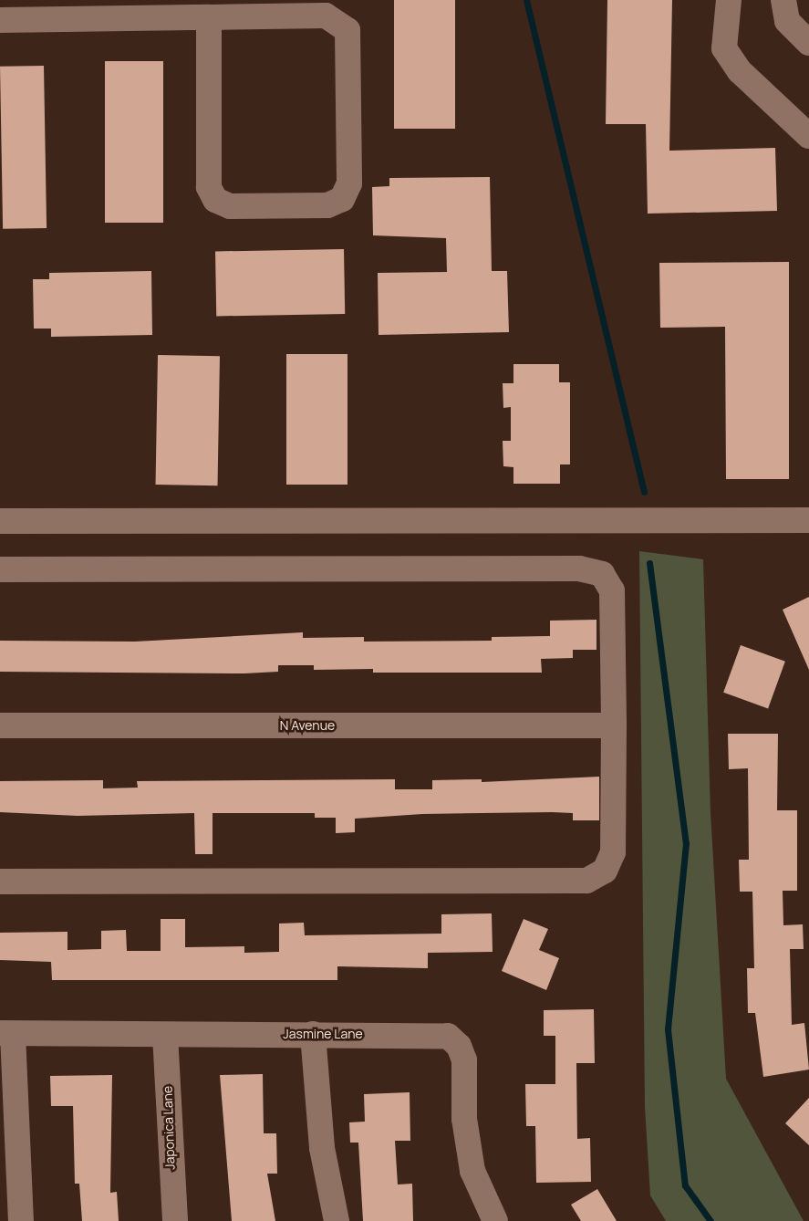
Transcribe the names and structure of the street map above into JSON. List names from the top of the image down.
{
  "streets": {
    "street": ["N Avenue", "Jasmine Lane", "Japonica Lane"]
  },
  "crossings": [
    ["Jasmine Lane", "Japonica Lane"]
  ]
}
